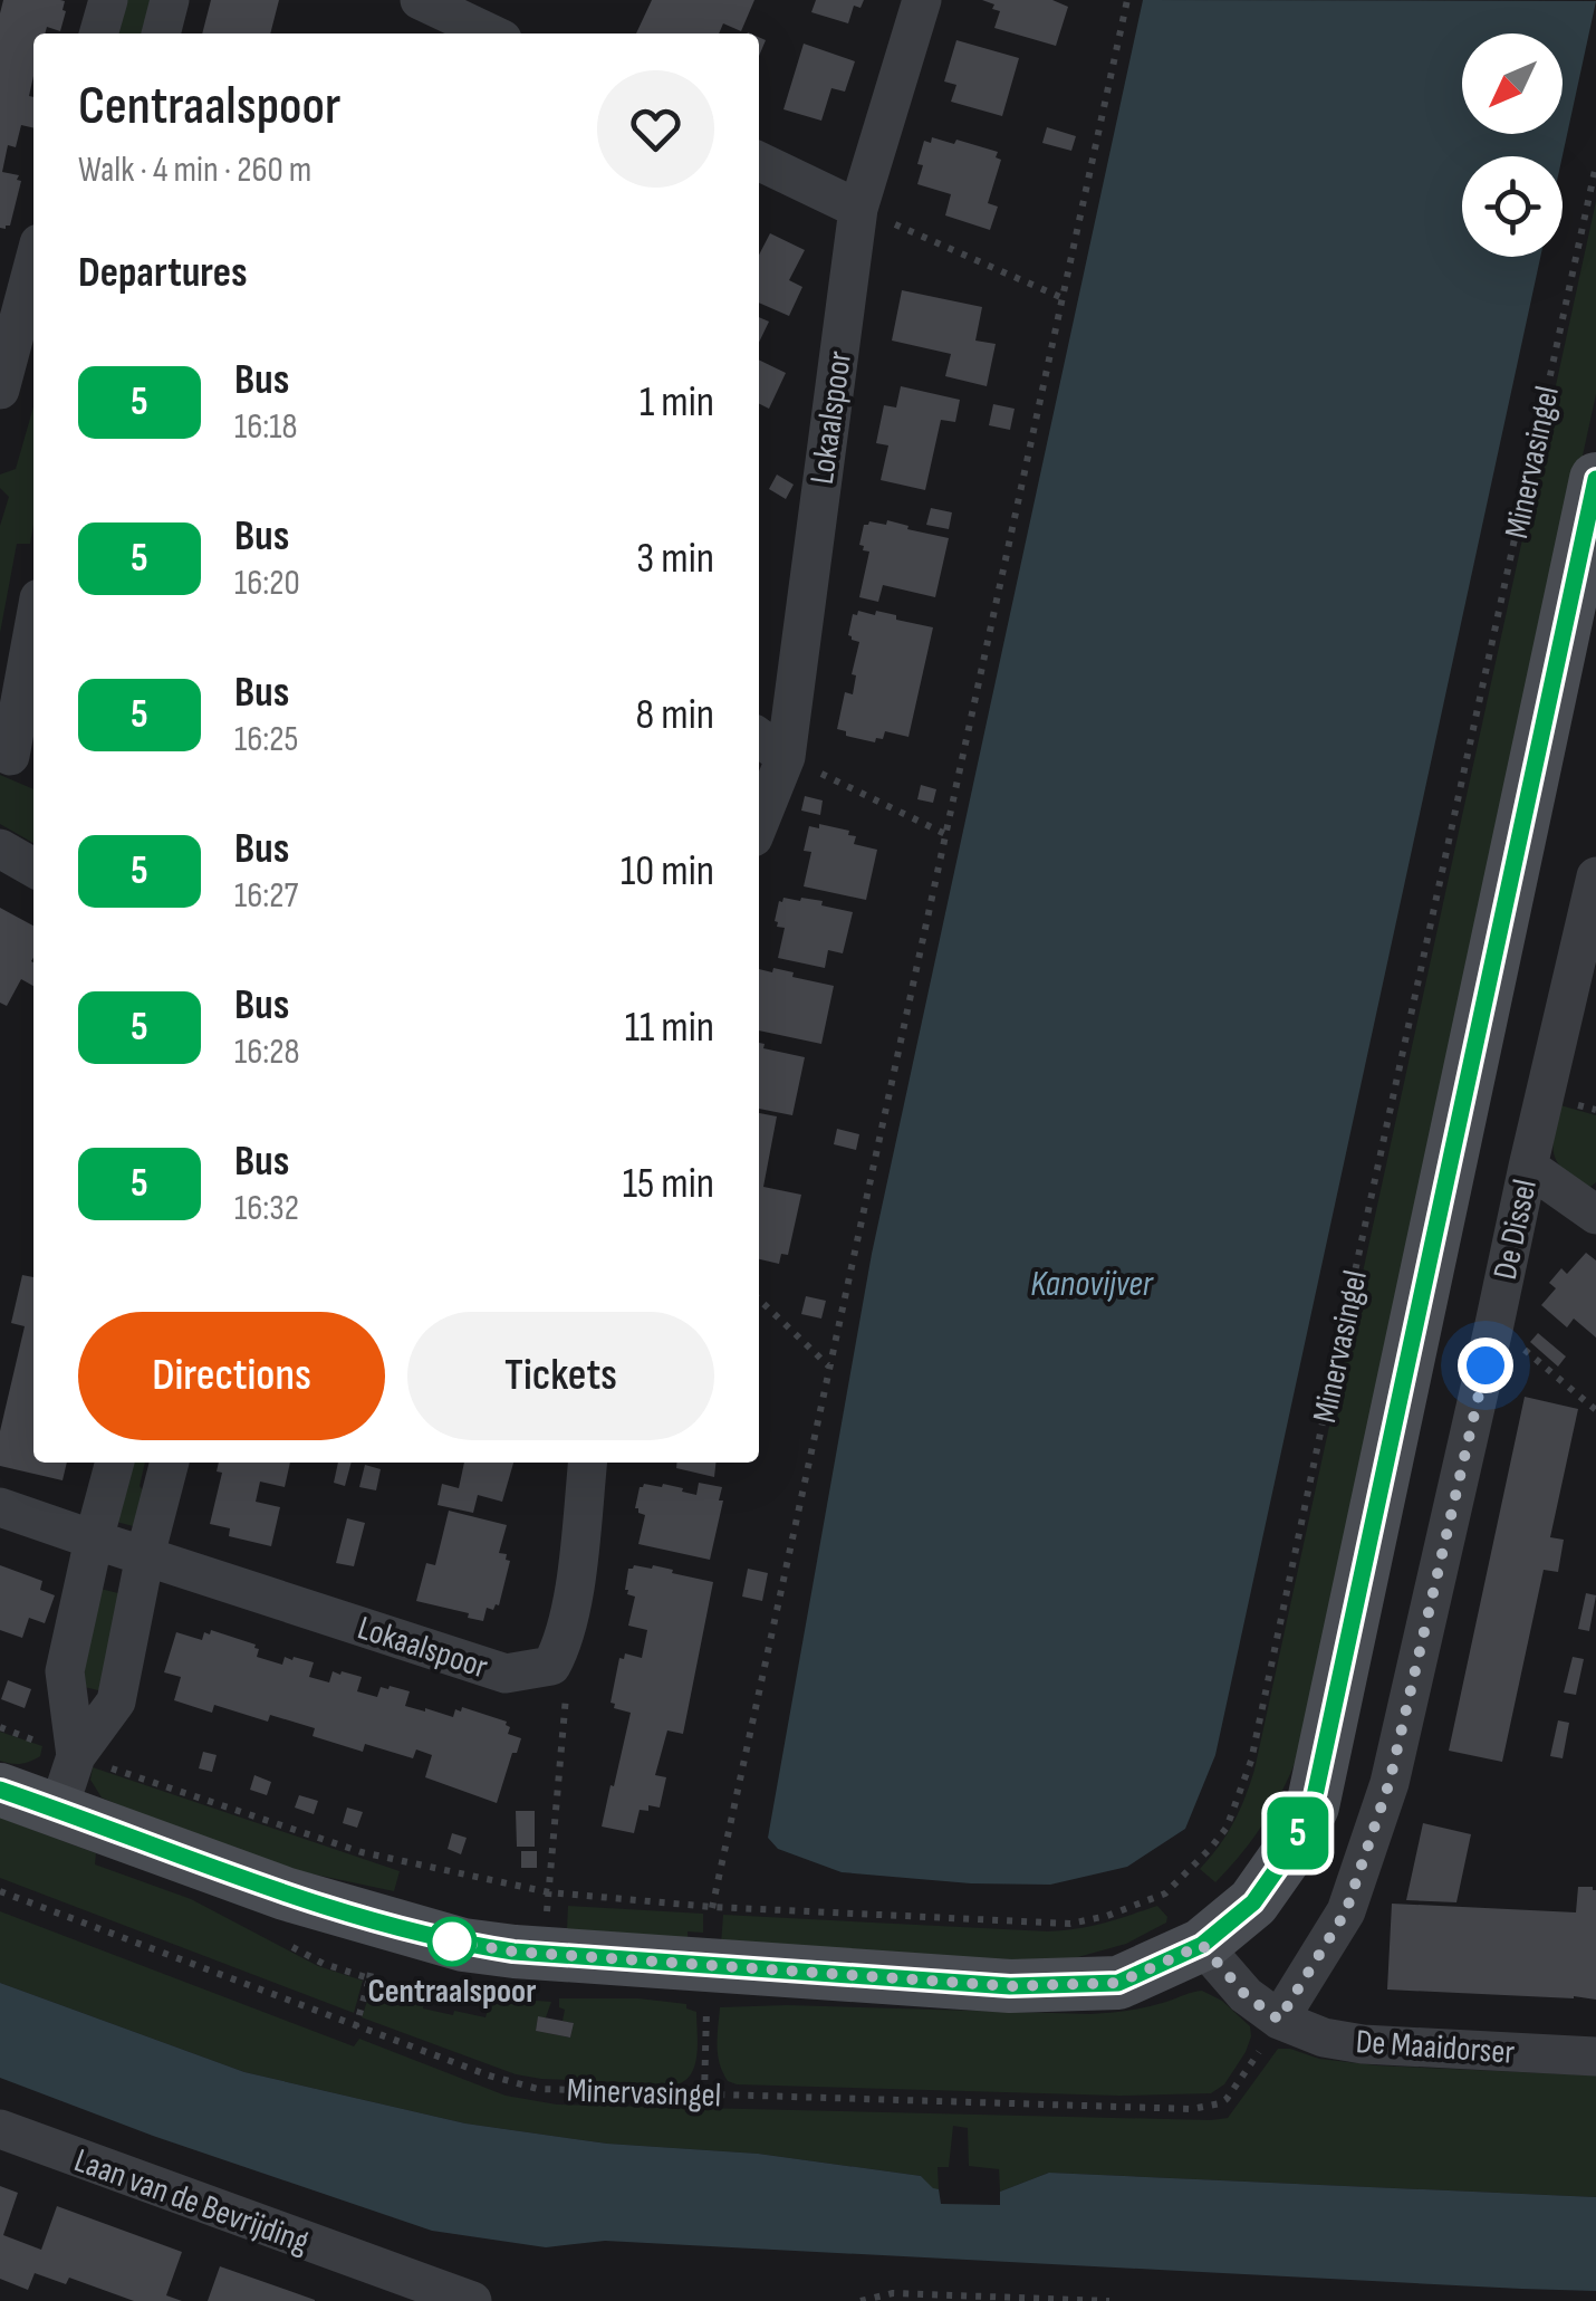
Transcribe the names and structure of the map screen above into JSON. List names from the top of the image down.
{
  "streets": {
    "street": [
      "Lokaalspoor",
      "Minervasingel",
      "De Dissel",
      "De Maaidorser",
      "Laan van de Bevrijding"
    ]
  },
  "crossings": [
    ["Minervasingel", "De Dissel"],
    ["Minervasingel", "De Maaidorser"],
    ["De Dissel", "De Maaidorser"]
  ],
  "water": ["Kanovijver"],
  "places": ["Centraalspoor"],
  "lines": ["bus line 5"],
  "north": "bottom left",
  "page": {
    "on_map": "5",
    "heading": [
      ["Centraalspoor", "Walk · 4 min · 260 m"],
      "Departures"
    ],
    "list": [
      {
        "mark": "5",
        "name": "Bus",
        "note": "16:18",
        "value": "1 min"
      },
      {
        "mark": "5",
        "name": "Bus",
        "note": "16:20",
        "value": "3 min"
      },
      {
        "mark": "5",
        "name": "Bus",
        "note": "16:25",
        "value": "8 min"
      },
      {
        "mark": "5",
        "name": "Bus",
        "note": "16:27",
        "value": "10 min"
      },
      {
        "mark": "5",
        "name": "Bus",
        "note": "16:28",
        "value": "11 min"
      },
      {
        "mark": "5",
        "name": "Bus",
        "note": "16:32",
        "value": "15 min"
      }
    ],
    "buttons": ["Directions", "Tickets"]
  }
}
